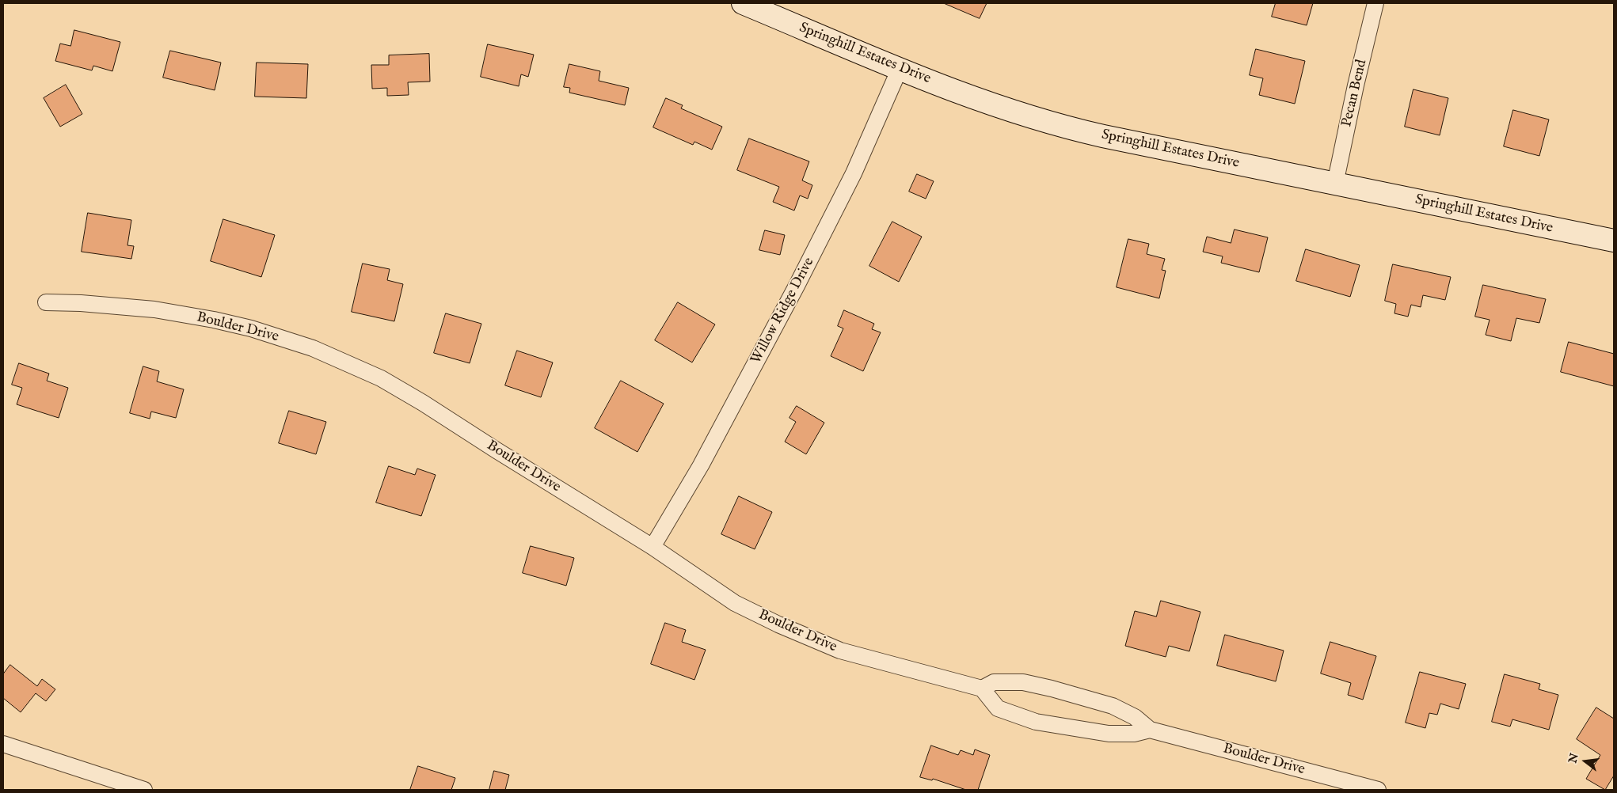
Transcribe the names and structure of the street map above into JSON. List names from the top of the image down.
{
  "streets": {
    "street": [
      "Springhill Estates Drive",
      "Pecan Bend",
      "Willow Ridge Drive",
      "Boulder Drive"
    ]
  },
  "crossings": [
    ["Springhill Estates Drive", "Pecan Bend"],
    ["Springhill Estates Drive", "Willow Ridge Drive"],
    ["Willow Ridge Drive", "Boulder Drive"]
  ],
  "north": "left"
}
